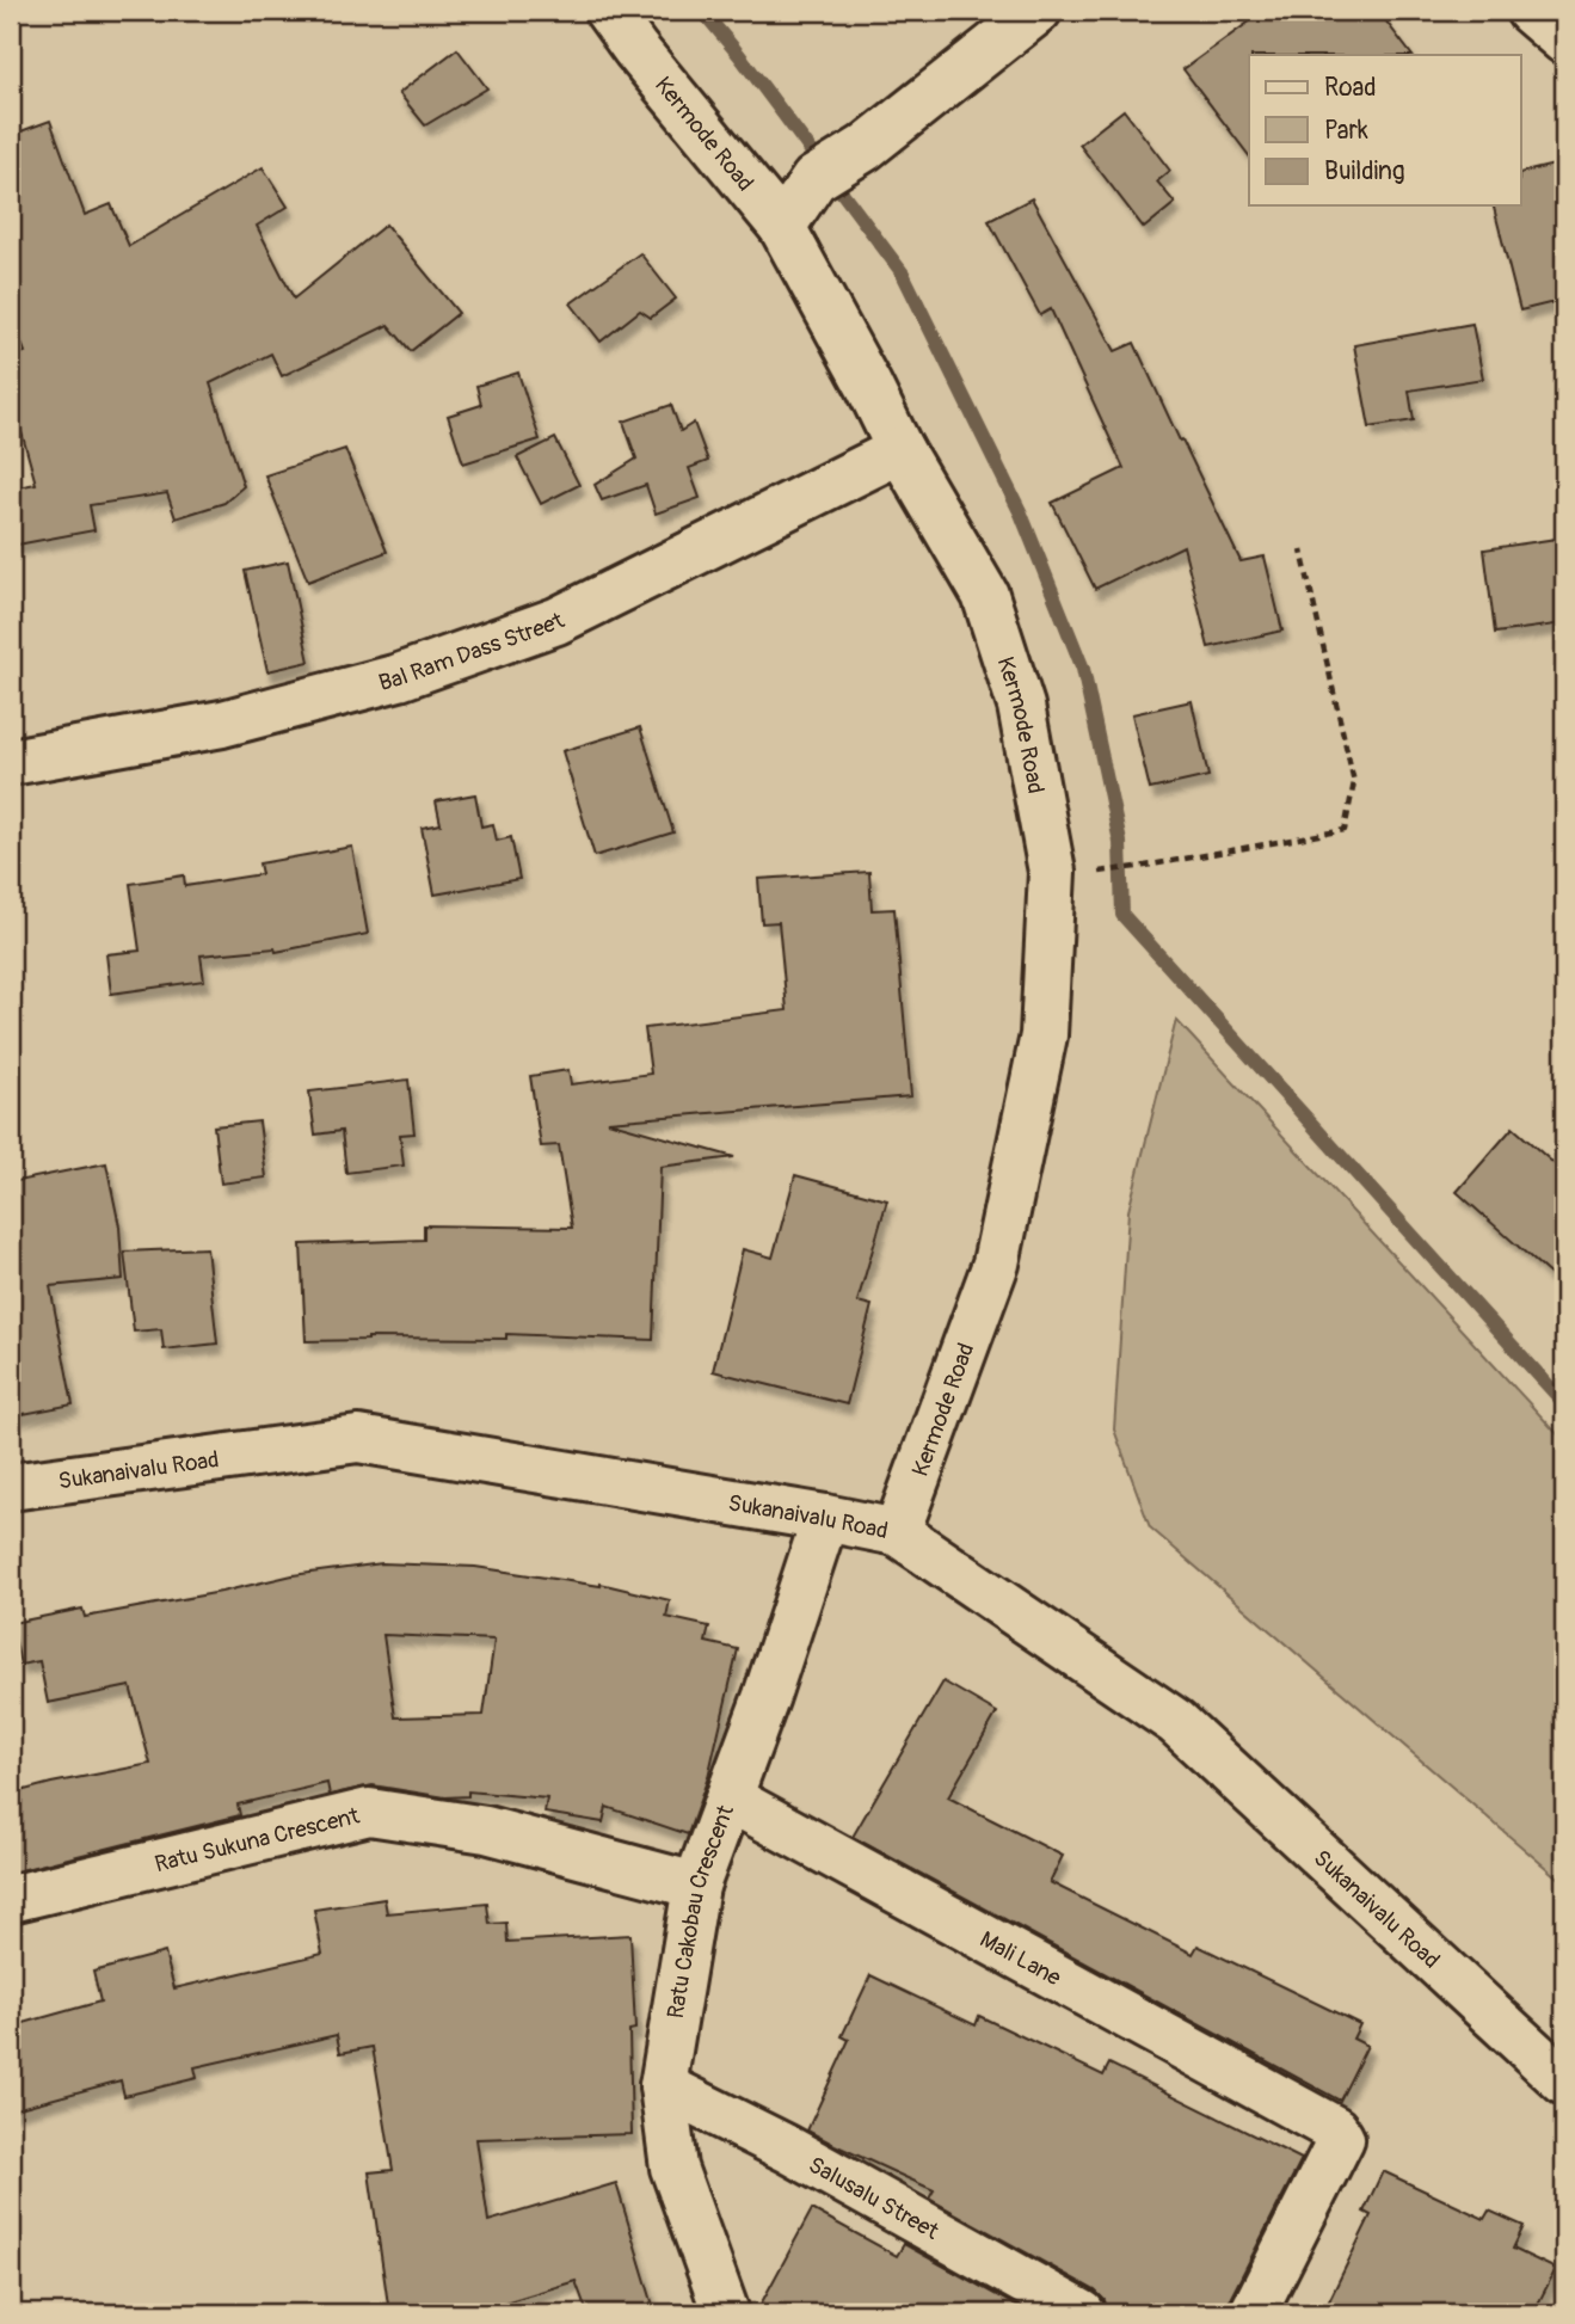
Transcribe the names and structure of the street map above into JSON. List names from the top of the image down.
{
  "streets": {
    "street": [
      "Kermode Road",
      "Bal Ram Dass Street",
      "Sukanaivalu Road",
      "Ratu Sukuna Crescent",
      "Ratu Cakobau Crescent",
      "Mali Lane",
      "Salusalu Street"
    ]
  },
  "crossings": [
    ["Kermode Road", "Bal Ram Dass Street"],
    ["Kermode Road", "Sukanaivalu Road"],
    ["Sukanaivalu Road", "Ratu Cakobau Crescent"],
    ["Ratu Sukuna Crescent", "Ratu Cakobau Crescent"],
    ["Ratu Cakobau Crescent", "Mali Lane"],
    ["Ratu Cakobau Crescent", "Salusalu Street"]
  ],
  "legend": ["Road", "Park", "Building"]
}
